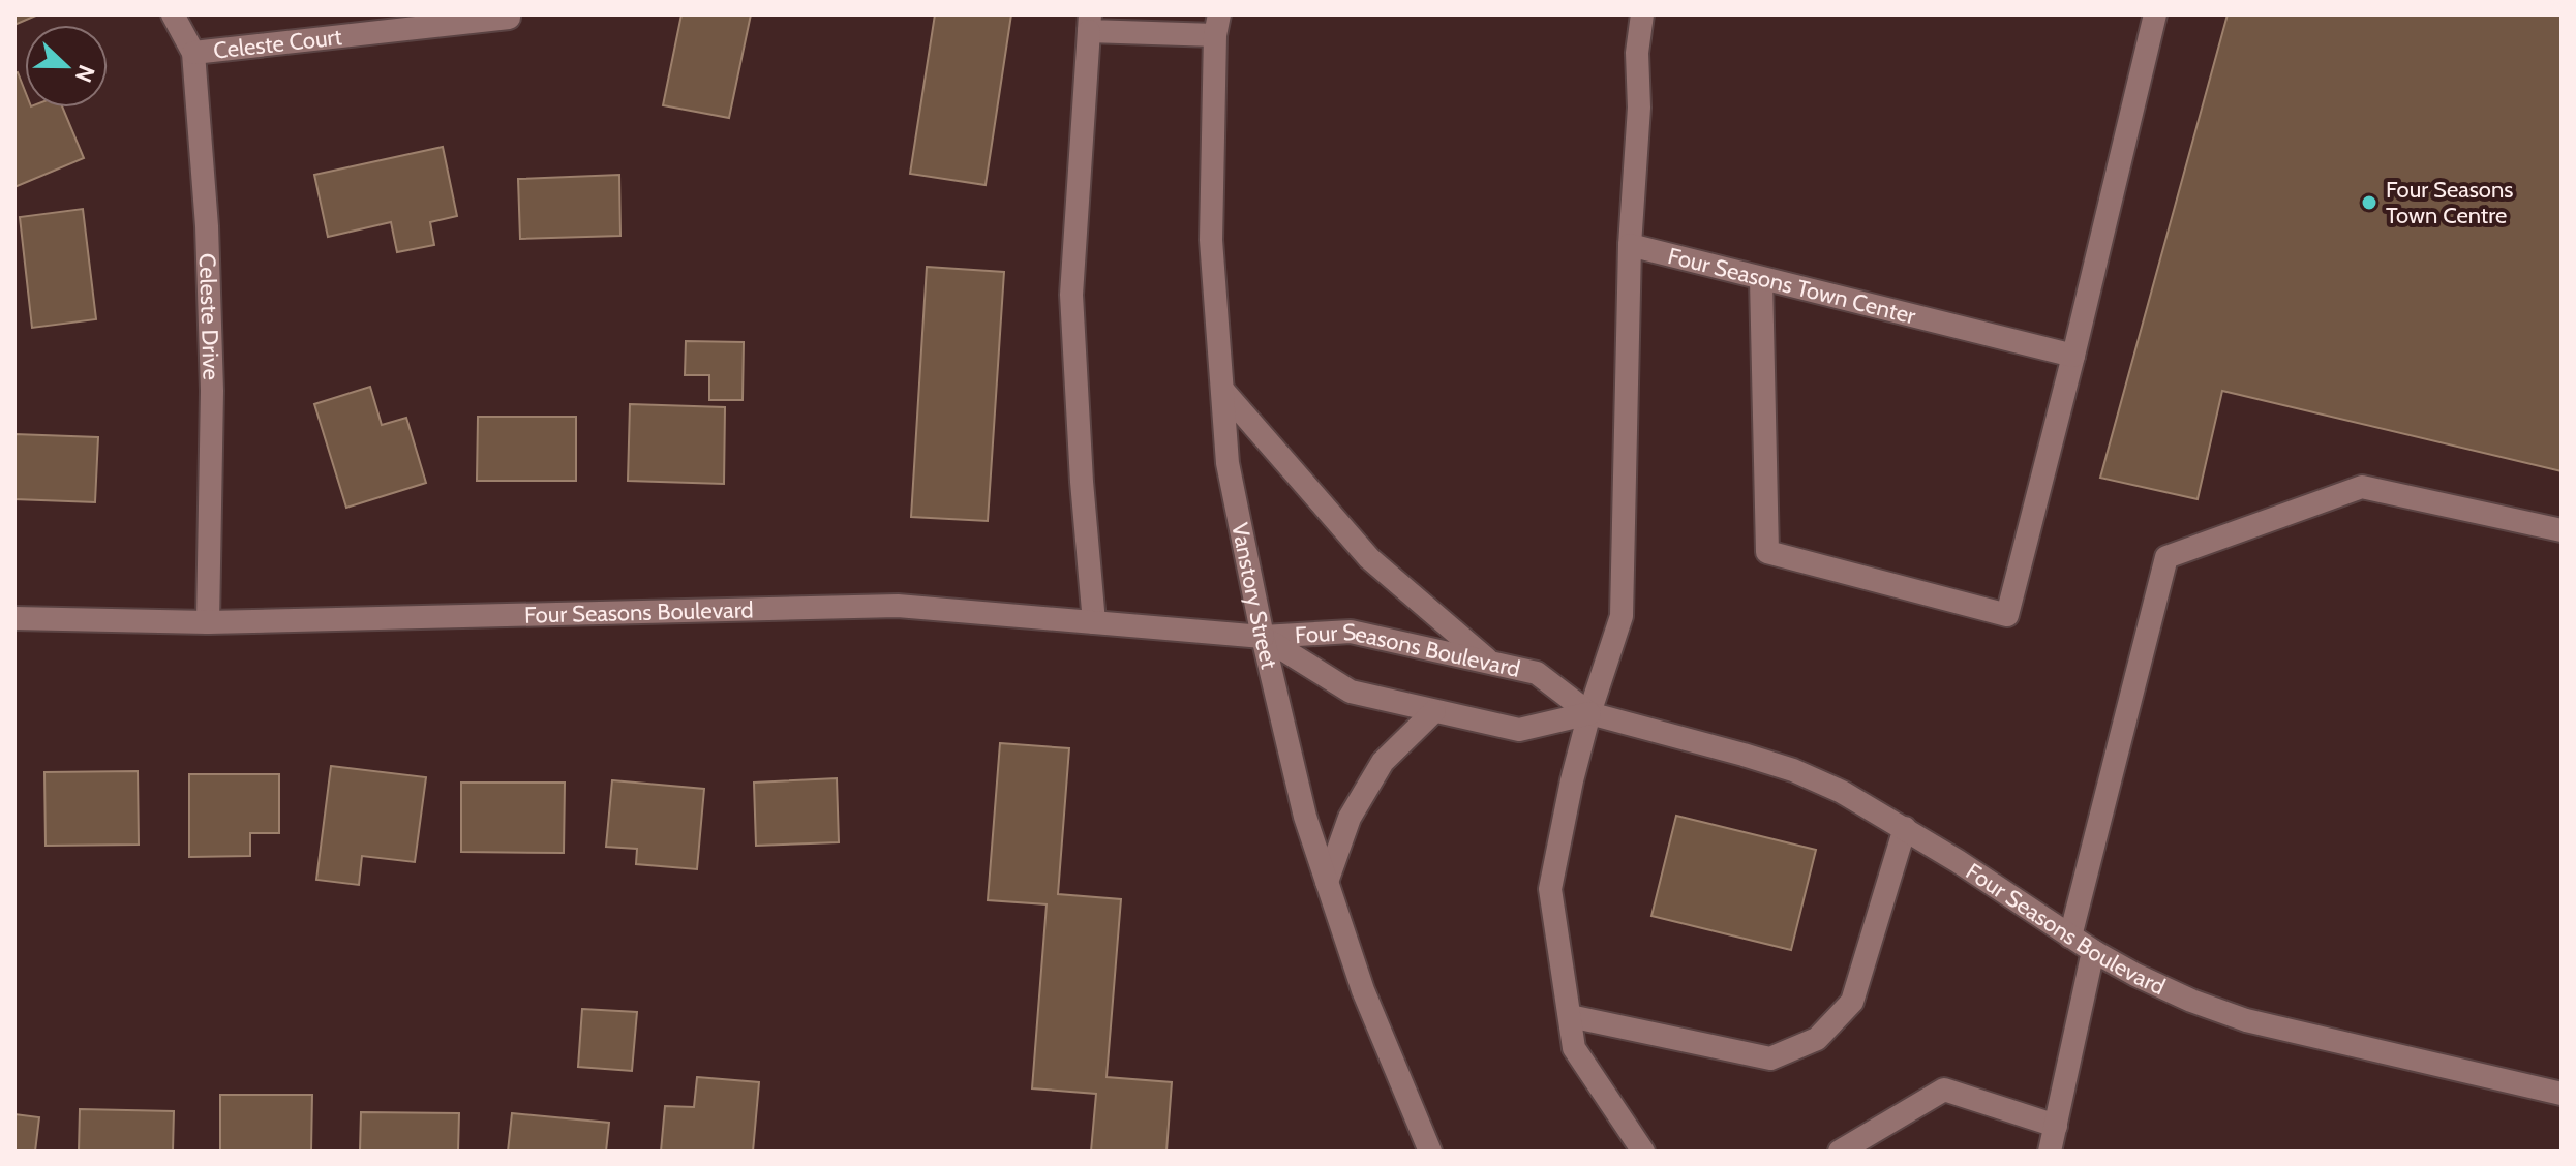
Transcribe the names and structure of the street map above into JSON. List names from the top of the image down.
{
  "streets": {
    "street": [
      "Celeste Court",
      "Four Seasons Town Center",
      "Celeste Drive",
      "Vanstory Street",
      "Four Seasons Boulevard"
    ]
  },
  "crossings": [
    ["Celeste Court", "Celeste Drive"],
    ["Celeste Drive", "Four Seasons Boulevard"],
    ["Vanstory Street", "Four Seasons Boulevard"]
  ],
  "places": ["Four Seasons Town Centre"],
  "north": "right"
}
